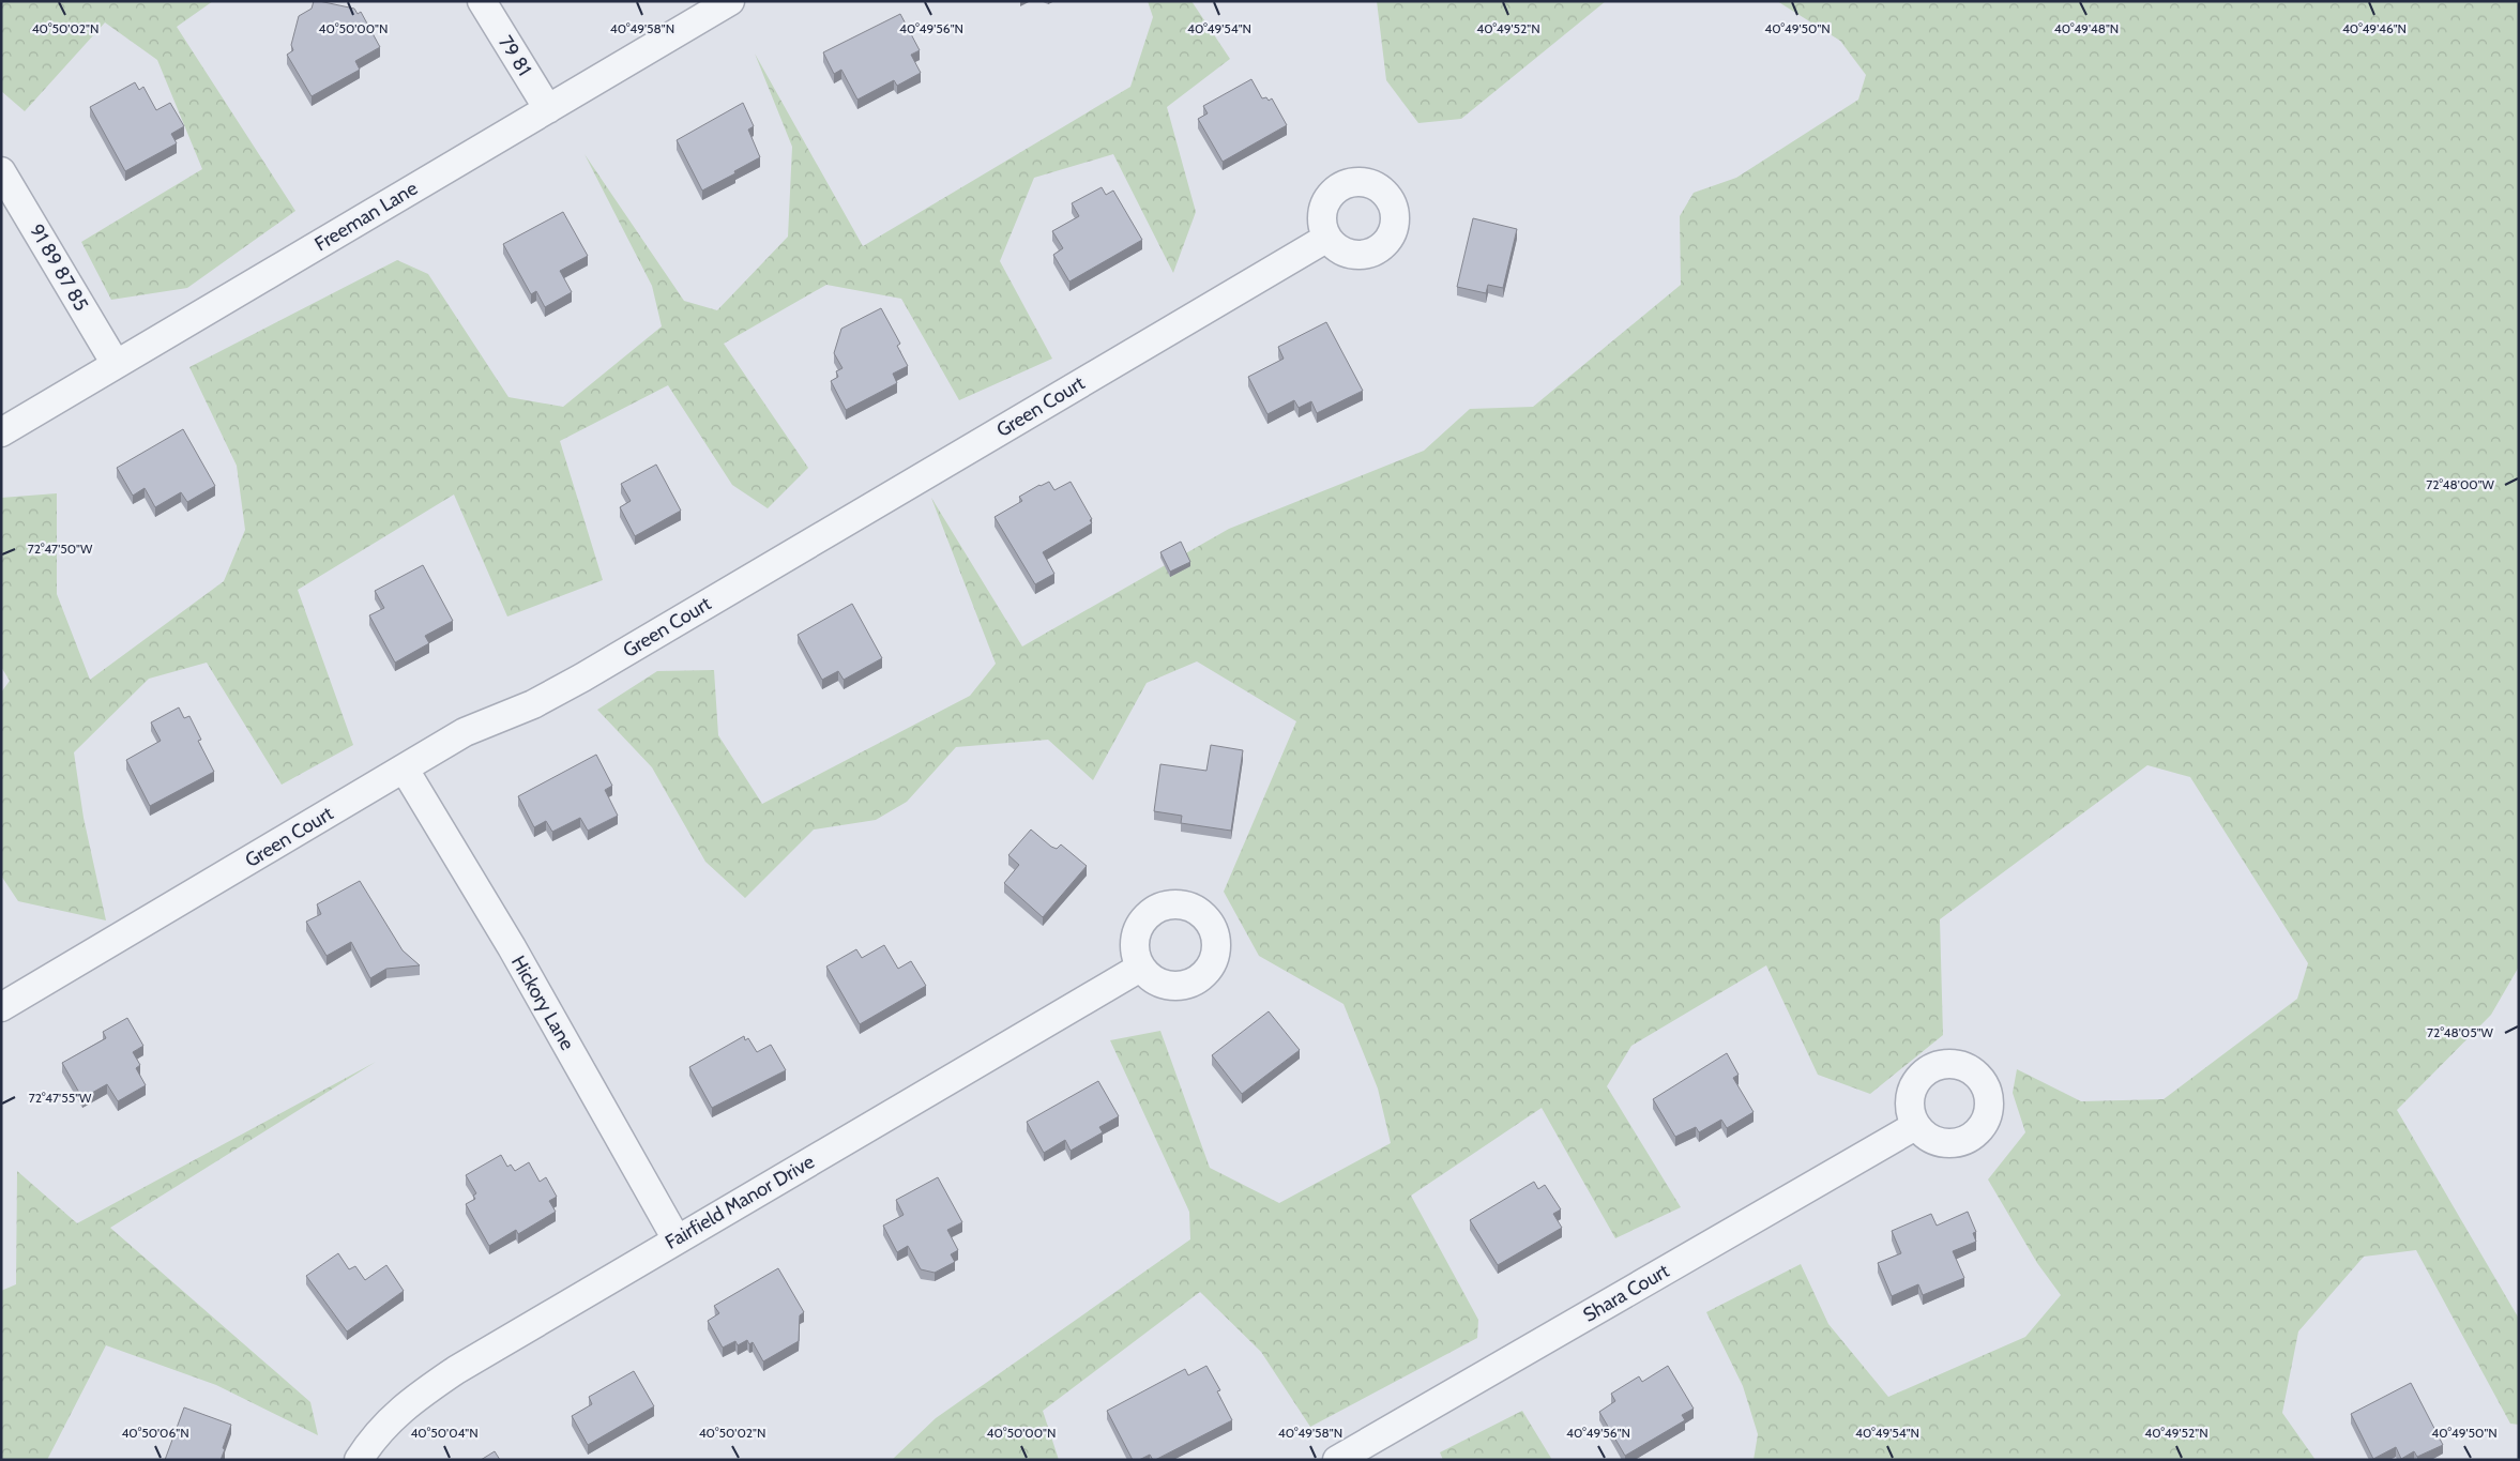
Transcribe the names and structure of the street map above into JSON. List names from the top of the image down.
{
  "streets": {
    "street": [
      "79 81",
      "Freeman Lane",
      "91 89 87 85",
      "Green Court",
      "Hickory Lane",
      "Fairfield Manor Drive",
      "Shara Court"
    ]
  },
  "crossings": [
    ["79 81", "Freeman Lane"],
    ["Freeman Lane", "91 89 87 85"],
    ["Green Court", "Hickory Lane"],
    ["Hickory Lane", "Fairfield Manor Drive"]
  ],
  "coordinates": [
    "40°50'02\"N",
    "40°50'00\"N",
    "40°49'58\"N",
    "40°49'56\"N",
    "40°49'54\"N",
    "40°49'52\"N",
    "40°49'50\"N",
    "40°49'46\"N",
    "40°49'48\"N",
    "72°48'00\"W",
    "72°47'50\"W",
    "72°48'05\"W",
    "72°47'55\"W",
    "40°50'06\"N",
    "40°50'04\"N"
  ]
}
